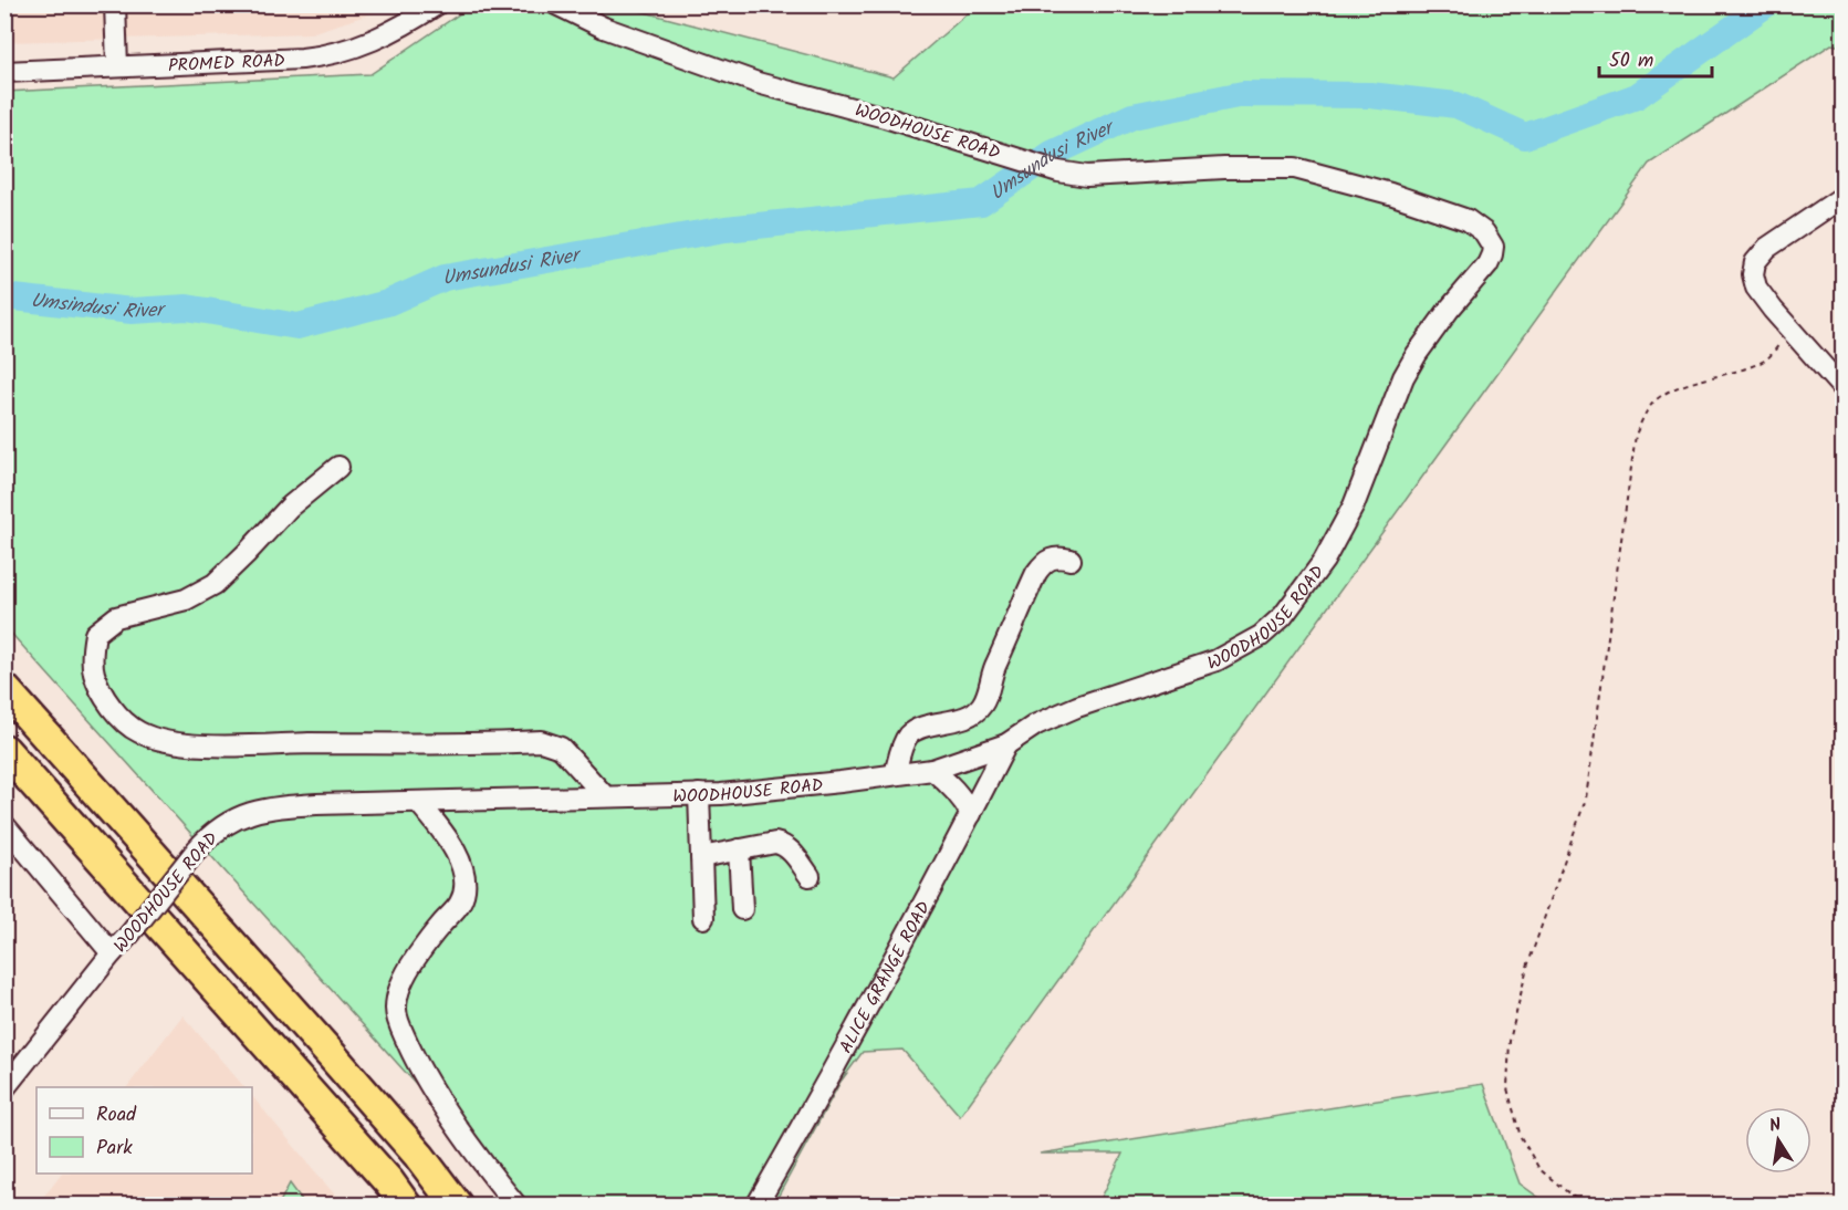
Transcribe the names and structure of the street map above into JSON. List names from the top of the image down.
{
  "streets": {
    "street": ["PROMED ROAD", "WOODHOUSE ROAD", "ALICE GRANGE ROAD"]
  },
  "crossings": [
    ["WOODHOUSE ROAD", "ALICE GRANGE ROAD"]
  ],
  "water": ["Umsundusi River", "Umsindusi River"],
  "legend": ["Road", "Park"],
  "scale_bar": "50 m",
  "north": "top"
}
